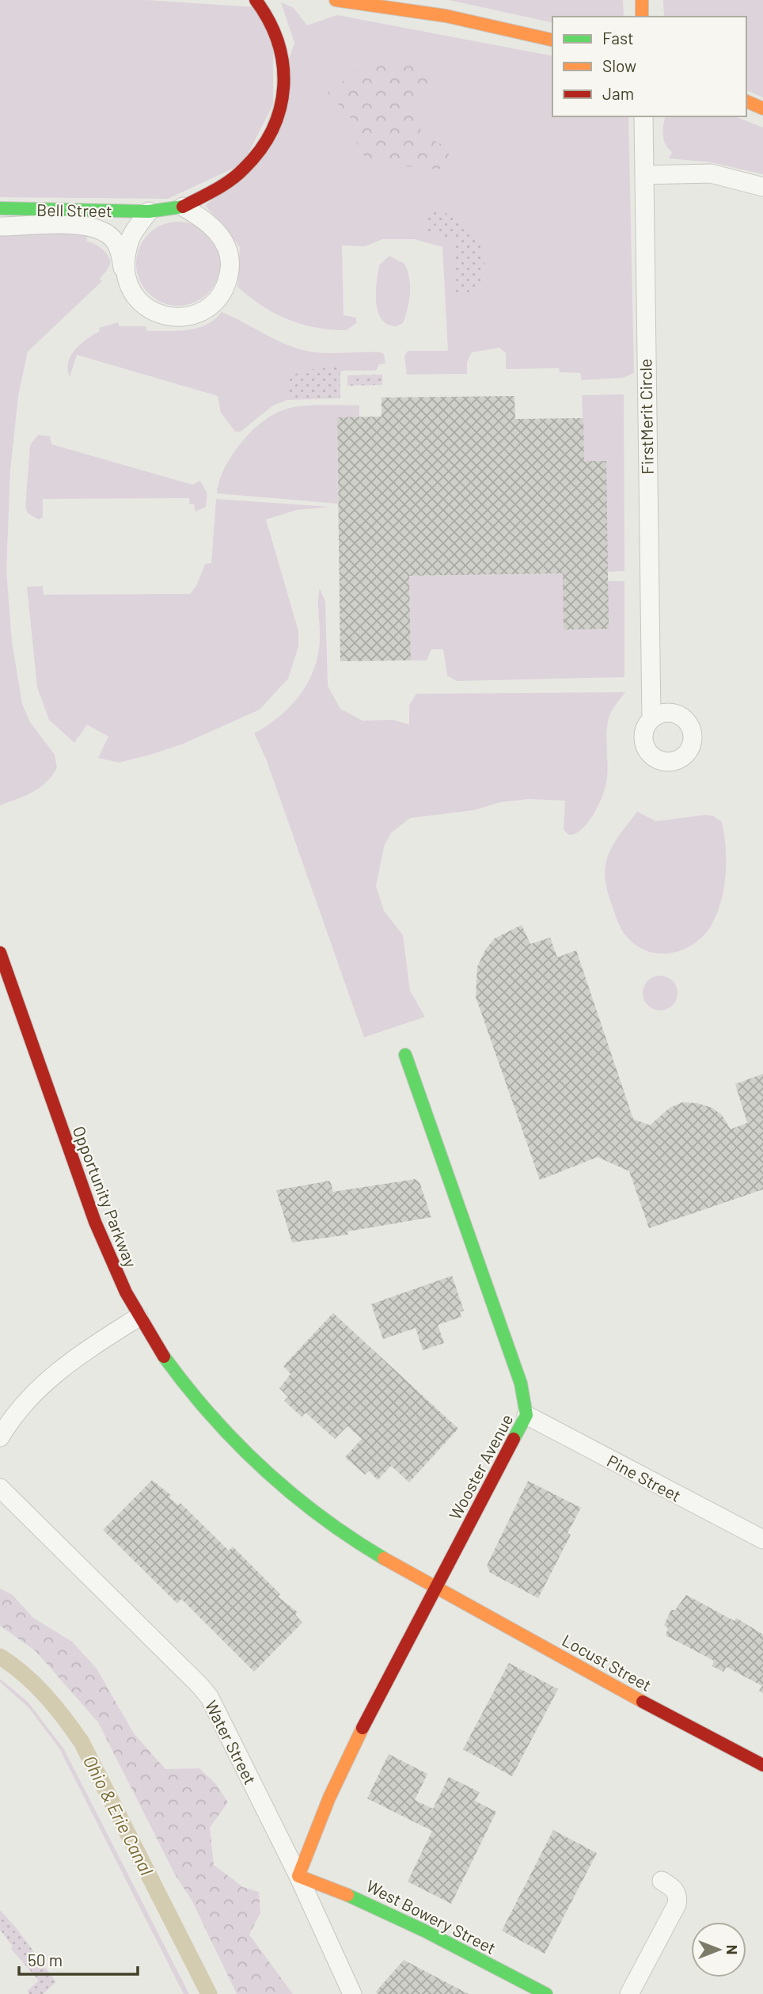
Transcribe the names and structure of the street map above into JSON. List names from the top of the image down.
{
  "streets": {
    "main road": [
      "Bell Street",
      "Opportunity Parkway",
      "Wooster Avenue",
      "Locust Street",
      "West Bowery Street"
    ],
    "street": ["FirstMerit Circle", "Pine Street", "Water Street"]
  },
  "crossings": [
    ["Opportunity Parkway", "Wooster Avenue"],
    ["Opportunity Parkway", "Locust Street"],
    ["Wooster Avenue", "Pine Street"],
    ["Wooster Avenue", "Locust Street"],
    ["Wooster Avenue", "Water Street"],
    ["Wooster Avenue", "West Bowery Street"],
    ["Water Street", "West Bowery Street"]
  ],
  "water": ["Ohio & Erie Canal"],
  "legend": ["Fast", "Slow", "Jam"],
  "scale_bar": "50 m",
  "north": "right"
}
